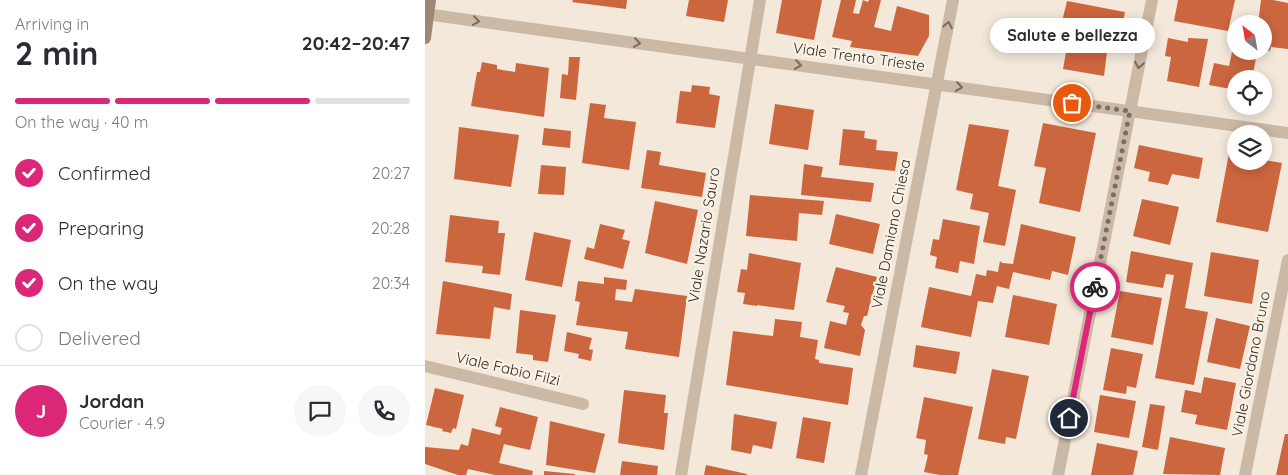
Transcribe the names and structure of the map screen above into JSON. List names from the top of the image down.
{
  "streets": {
    "street": [
      "Viale Trento Trieste",
      "Viale Damiano Chiesa",
      "Viale Nazario Sauro",
      "Viale Giordano Bruno",
      "Viale Fabio Filzi"
    ]
  },
  "crossings": [
    ["Viale Trento Trieste", "Viale Damiano Chiesa"],
    ["Viale Trento Trieste", "Viale Nazario Sauro"]
  ],
  "one_way": ["Viale Trento Trieste"],
  "places": ["Salute e bellezza"],
  "north": "top left",
  "page": {
    "heading": ["2 min", "Arriving in", "20:42–20:47"],
    "panel": ["Jordan", "Courier · 4.9"],
    "bubble": "Salute e bellezza",
    "bar": "On the way · 40 m",
    "list": [
      ["Confirmed", "20:27"],
      ["Preparing", "20:28"],
      ["On the way", "20:34"],
      "Delivered"
    ],
    "round": "J"
  }
}
